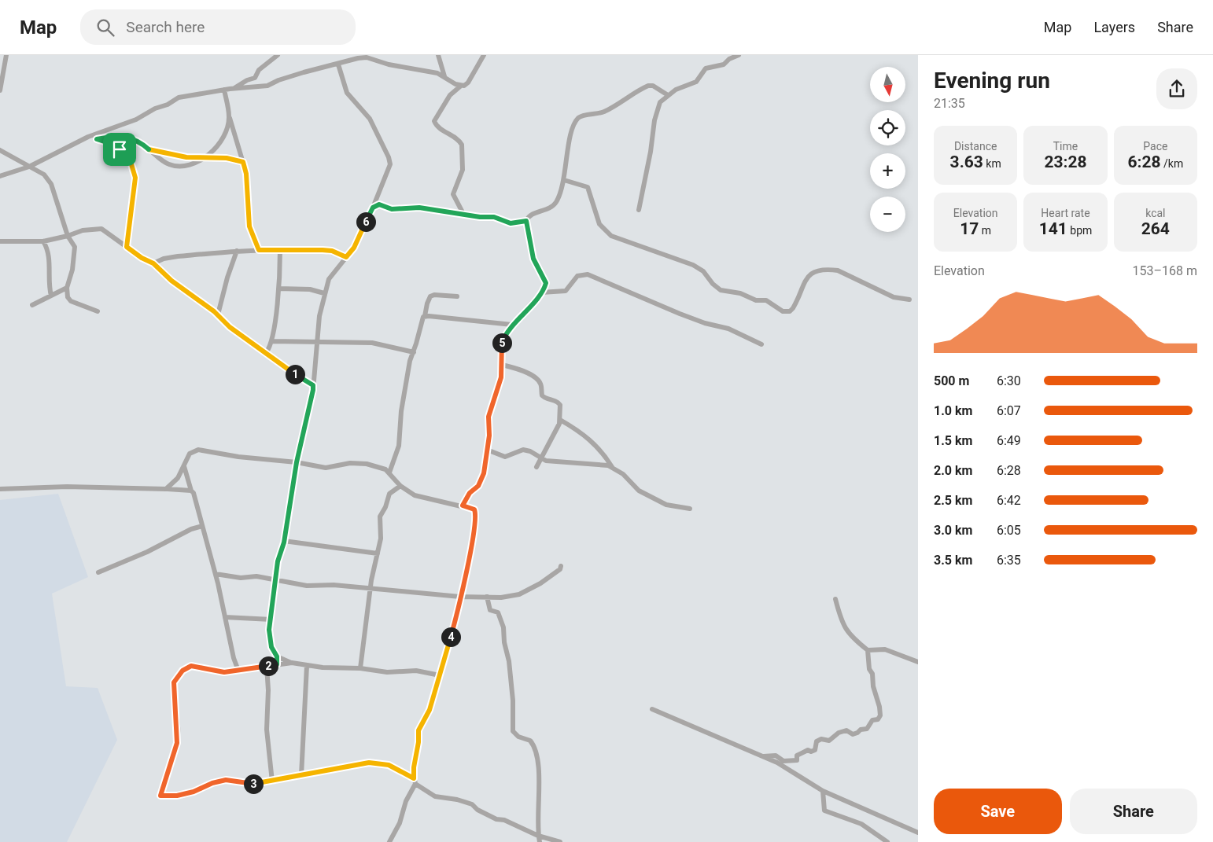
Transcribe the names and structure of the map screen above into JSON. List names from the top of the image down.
{
  "north": "bottom",
  "page": {
    "header": "Map",
    "search": "Search here",
    "nav": ["Map", "Layers", "Share"],
    "heading": ["Evening run", "21:35"],
    "map_buttons": ["+", "−"],
    "stats": [
      ["Distance", "3.63 km"],
      ["Time", "23:28"],
      ["Pace", "6:28 /km"],
      ["Elevation", "17 m"],
      ["Heart rate", "141 bpm"],
      ["kcal", "264"]
    ],
    "pins": [
      "6",
      "5",
      "1",
      "4",
      "2",
      "3"
    ],
    "chart": ["Elevation", "153–168 m"],
    "list": [
      {
        "name": "500 m",
        "note": "6:30"
      },
      {
        "name": "1.0 km",
        "note": "6:07"
      },
      {
        "name": "1.5 km",
        "note": "6:49"
      },
      {
        "name": "2.0 km",
        "note": "6:28"
      },
      {
        "name": "2.5 km",
        "note": "6:42"
      },
      {
        "name": "3.0 km",
        "note": "6:05"
      },
      {
        "name": "3.5 km",
        "note": "6:35"
      }
    ],
    "buttons": ["Save", "Share"]
  }
}
